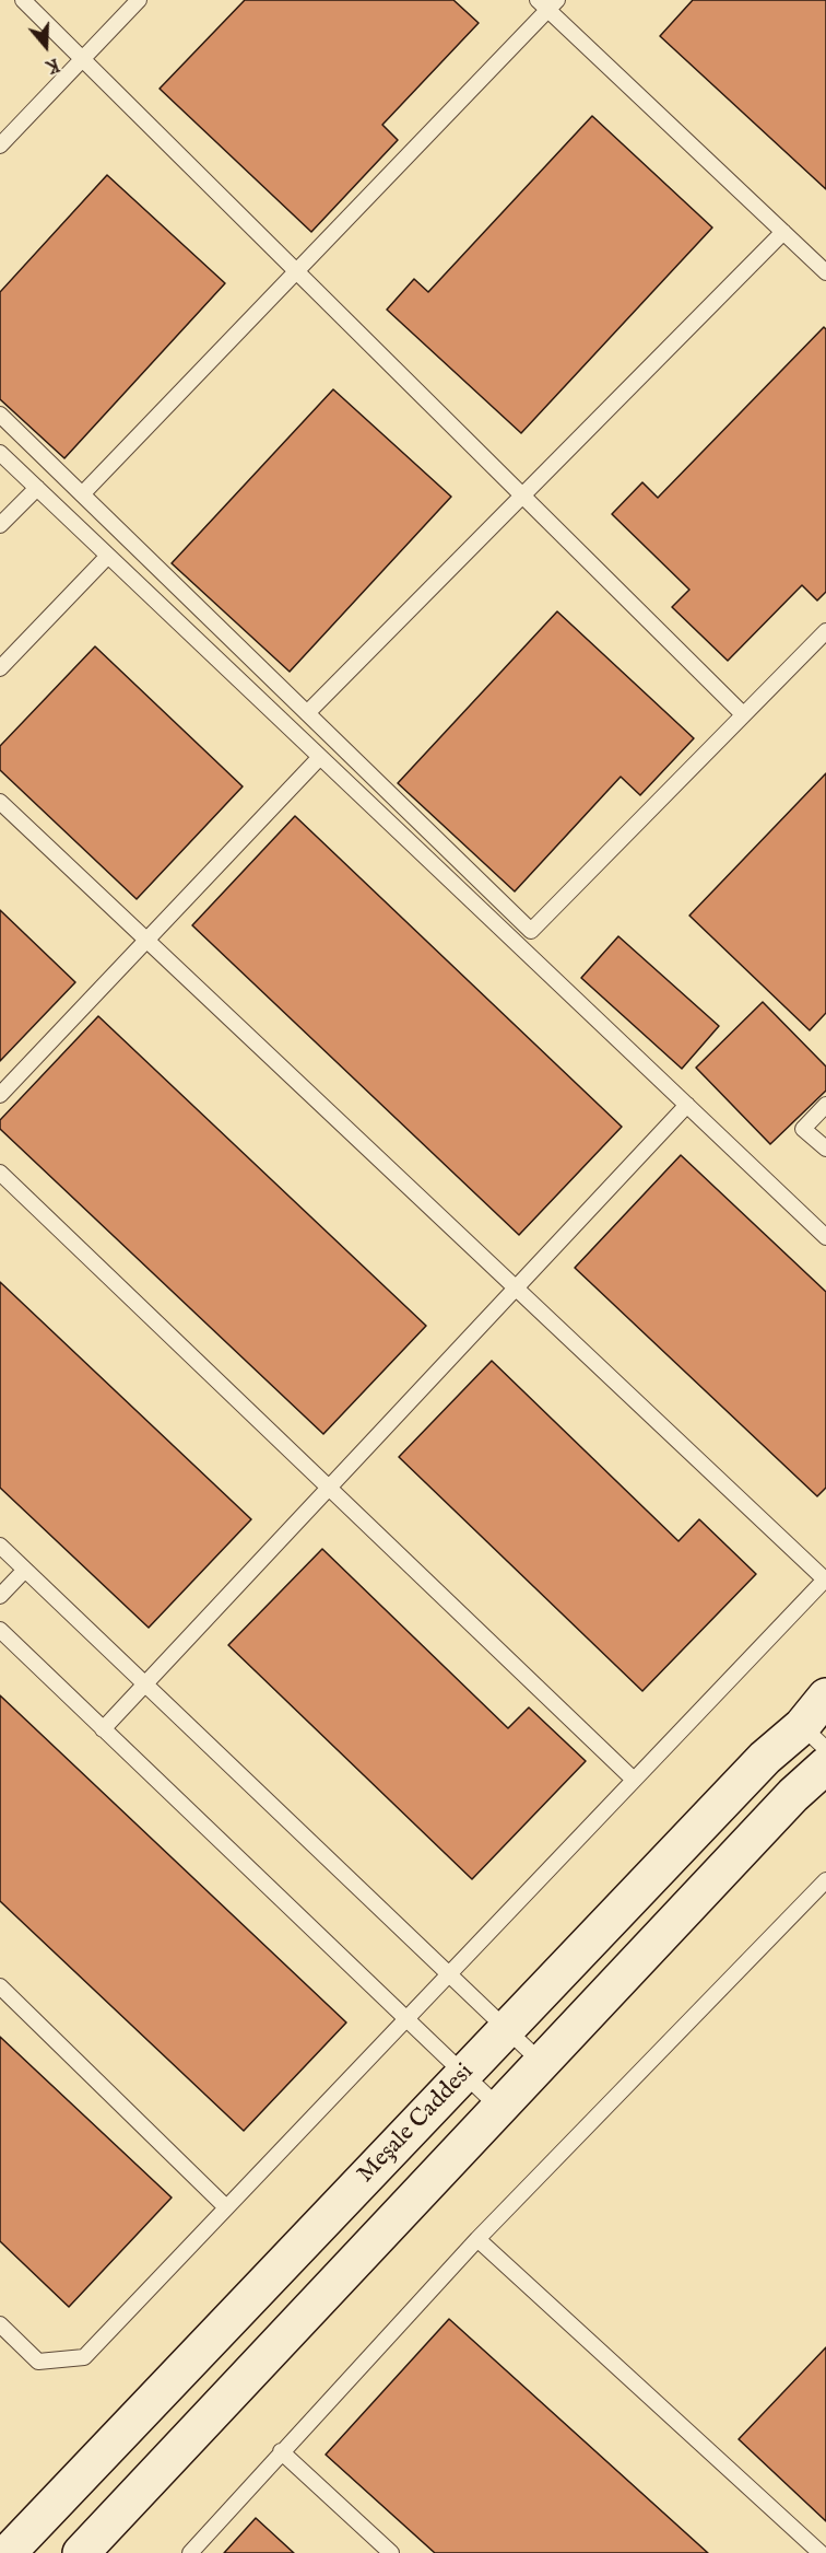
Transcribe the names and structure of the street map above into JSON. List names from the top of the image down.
{
  "streets": {
    "street": ["Meşale Caddesi"]
  },
  "north": "bottom"
}
